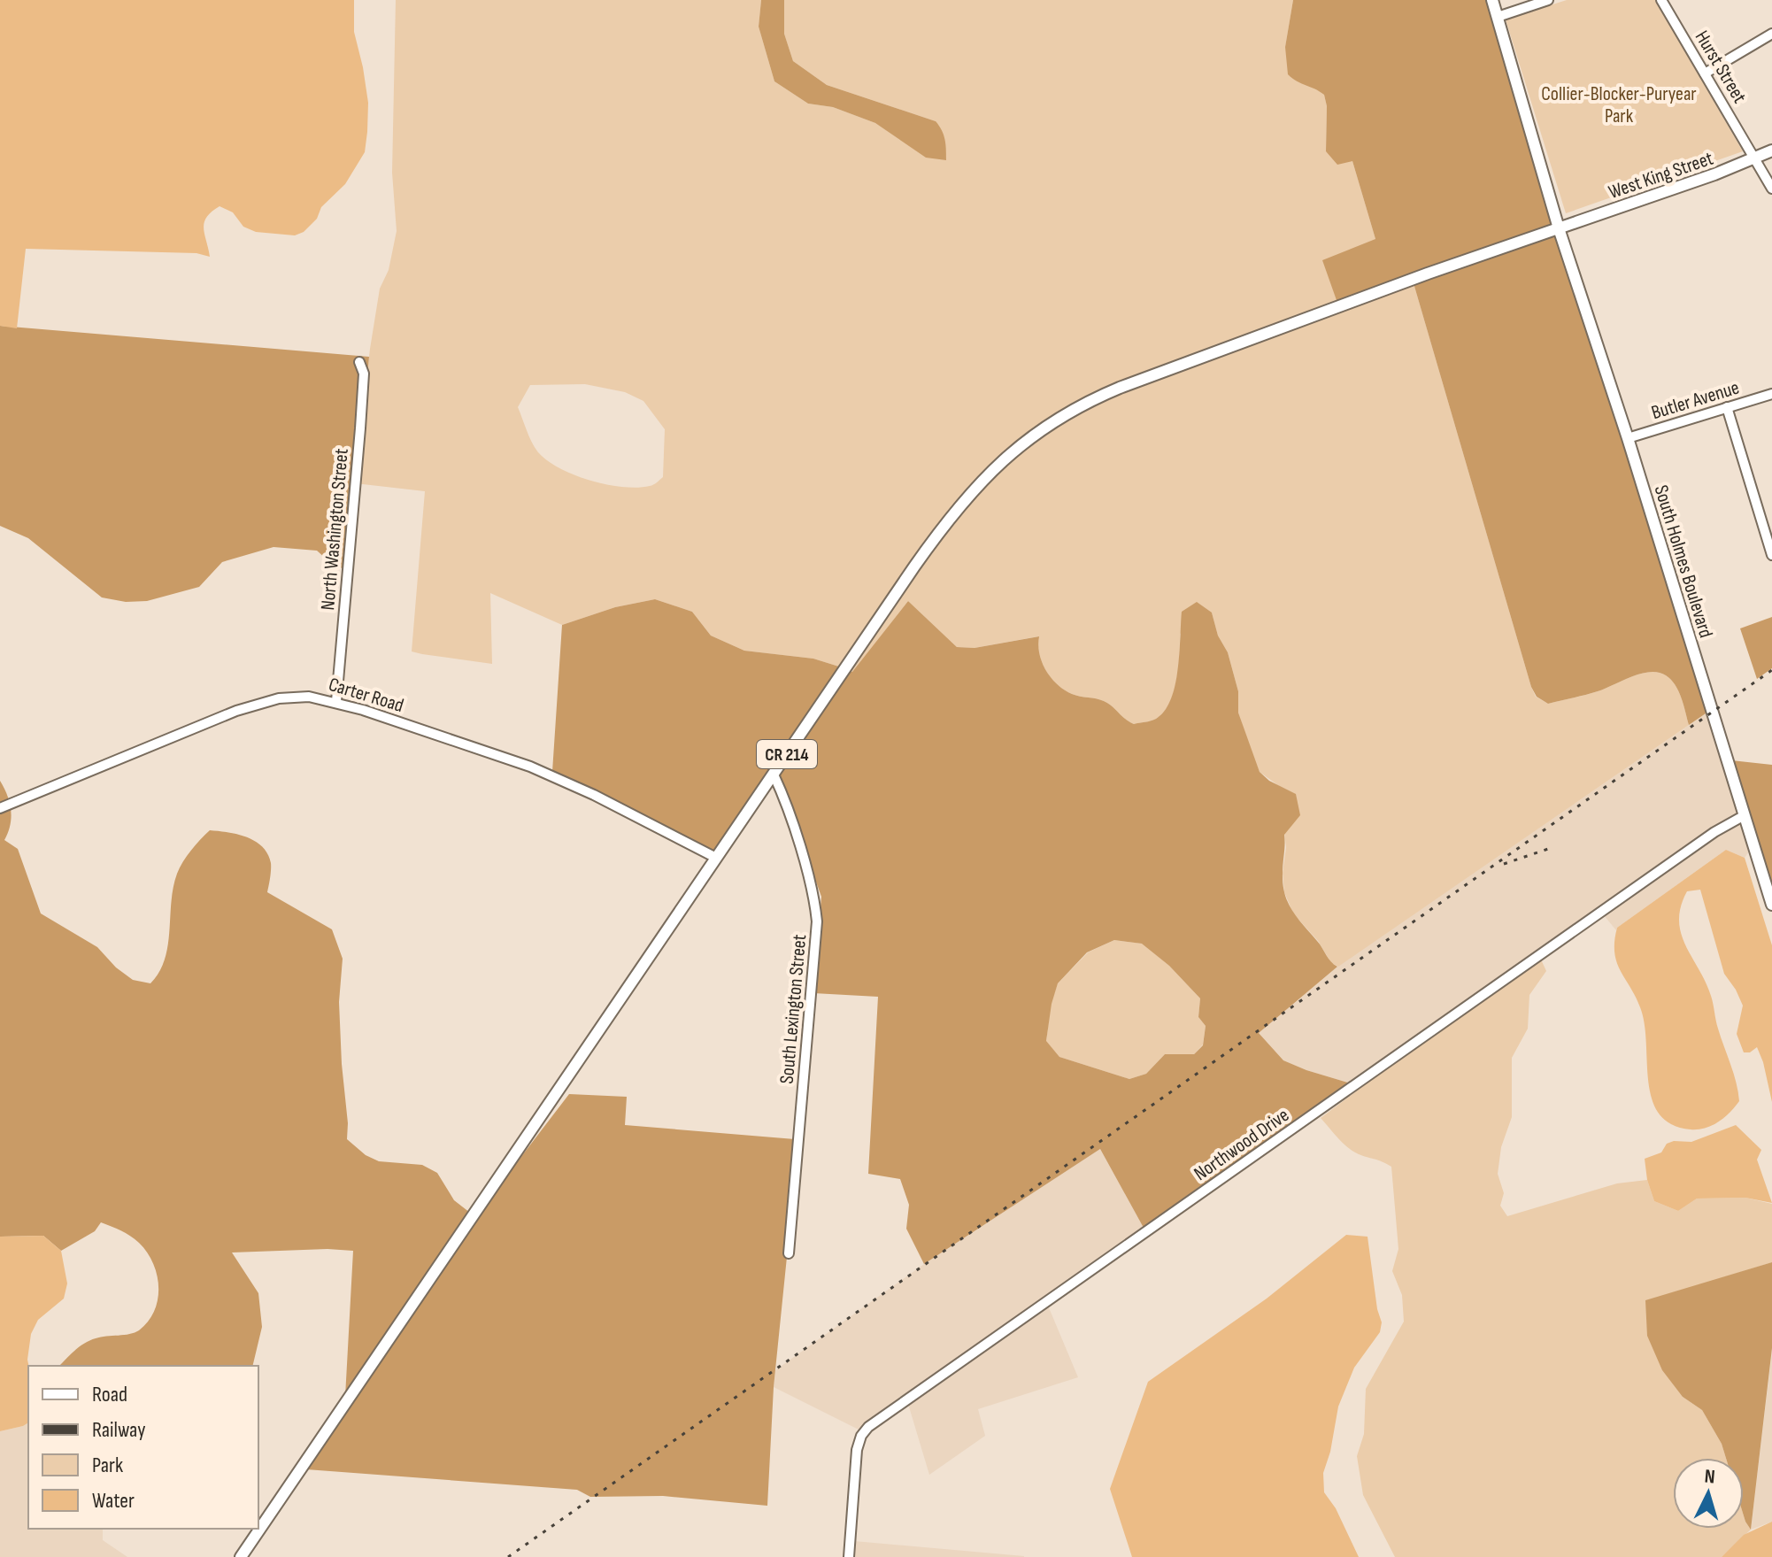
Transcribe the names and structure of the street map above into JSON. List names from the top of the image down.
{
  "streets": {
    "main road": ["West King Street", "South Holmes Boulevard", "CR 214"],
    "street": [
      "Hurst Street",
      "Butler Avenue",
      "North Washington Street",
      "Carter Road",
      "South Lexington Street",
      "Northwood Drive"
    ]
  },
  "crossings": [
    ["Hurst Street", "West King Street"],
    ["West King Street", "South Holmes Boulevard"],
    ["West King Street", "CR 214"],
    ["Butler Avenue", "South Holmes Boulevard"],
    ["North Washington Street", "Carter Road"],
    ["South Holmes Boulevard", "CR 214"],
    ["South Holmes Boulevard", "Northwood Drive"],
    ["Carter Road", "CR 214"],
    ["CR 214", "South Lexington Street"]
  ],
  "parks": ["Collier-Blocker-Puryear Park"],
  "legend": [
    "Road",
    "Railway",
    "Park",
    "Water"
  ],
  "north": "top"
}
